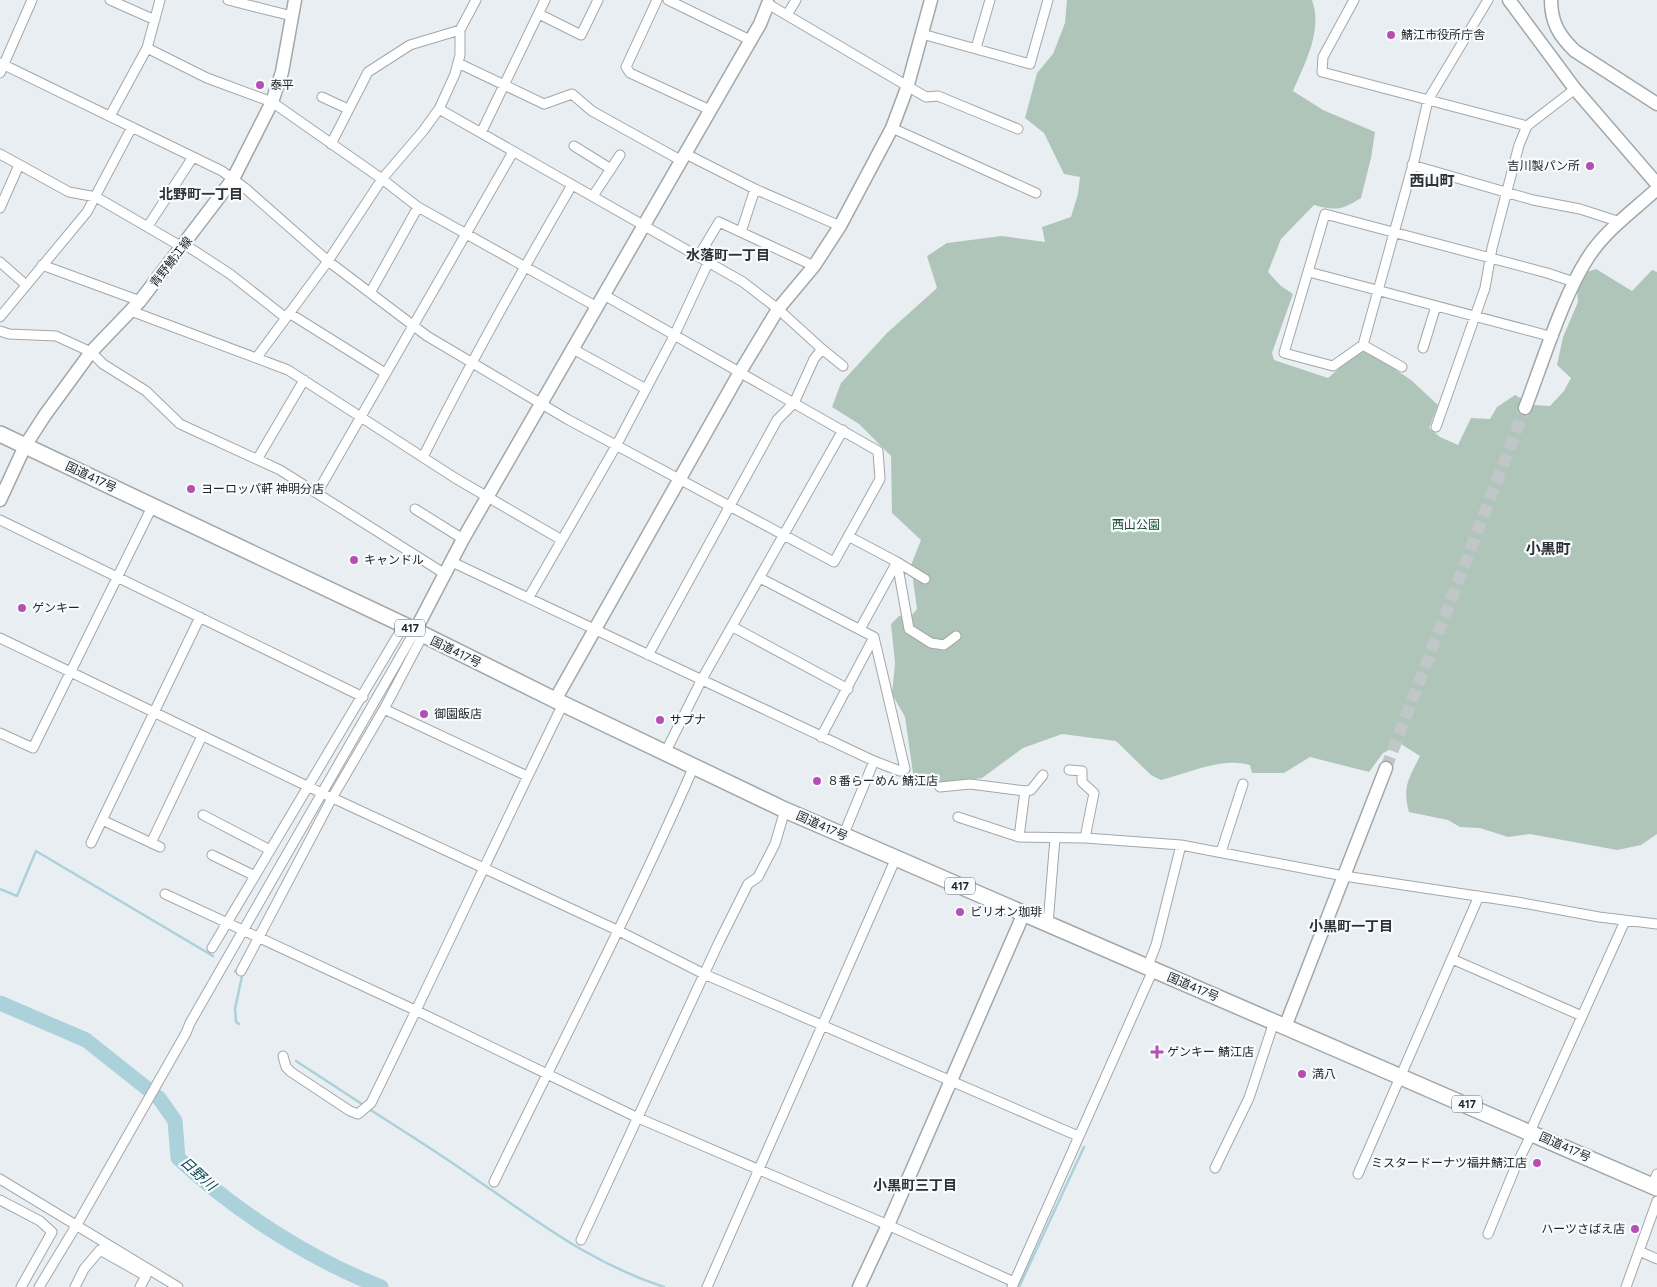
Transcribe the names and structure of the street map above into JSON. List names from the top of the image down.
{
  "streets": {
    "highway": ["国道417号", "417"],
    "street": ["青野鯖江線"]
  },
  "crossings": [
    ["青野鯖江線", "国道417号"]
  ],
  "districts": [
    "西山町",
    "北野町一丁目",
    "水落町一丁目",
    "小黒町",
    "小黒町一丁目",
    "小黒町三丁目"
  ],
  "water": ["日野川"],
  "parks": ["西山公園"],
  "places": {
    "other": [
      "鯖江市役所庁舎",
      "泰平",
      "吉川製パン所",
      "ヨーロッパ軒 神明分店",
      "キャンドル",
      "ゲンキー",
      "御園飯店",
      "サプナ",
      "８番らーめん 鯖江店",
      "ビリオン珈琲",
      "満八",
      "ミスタードーナツ福井鯖江店",
      "ハーツさばえ店"
    ],
    "health": ["ゲンキー 鯖江店"]
  }
}
